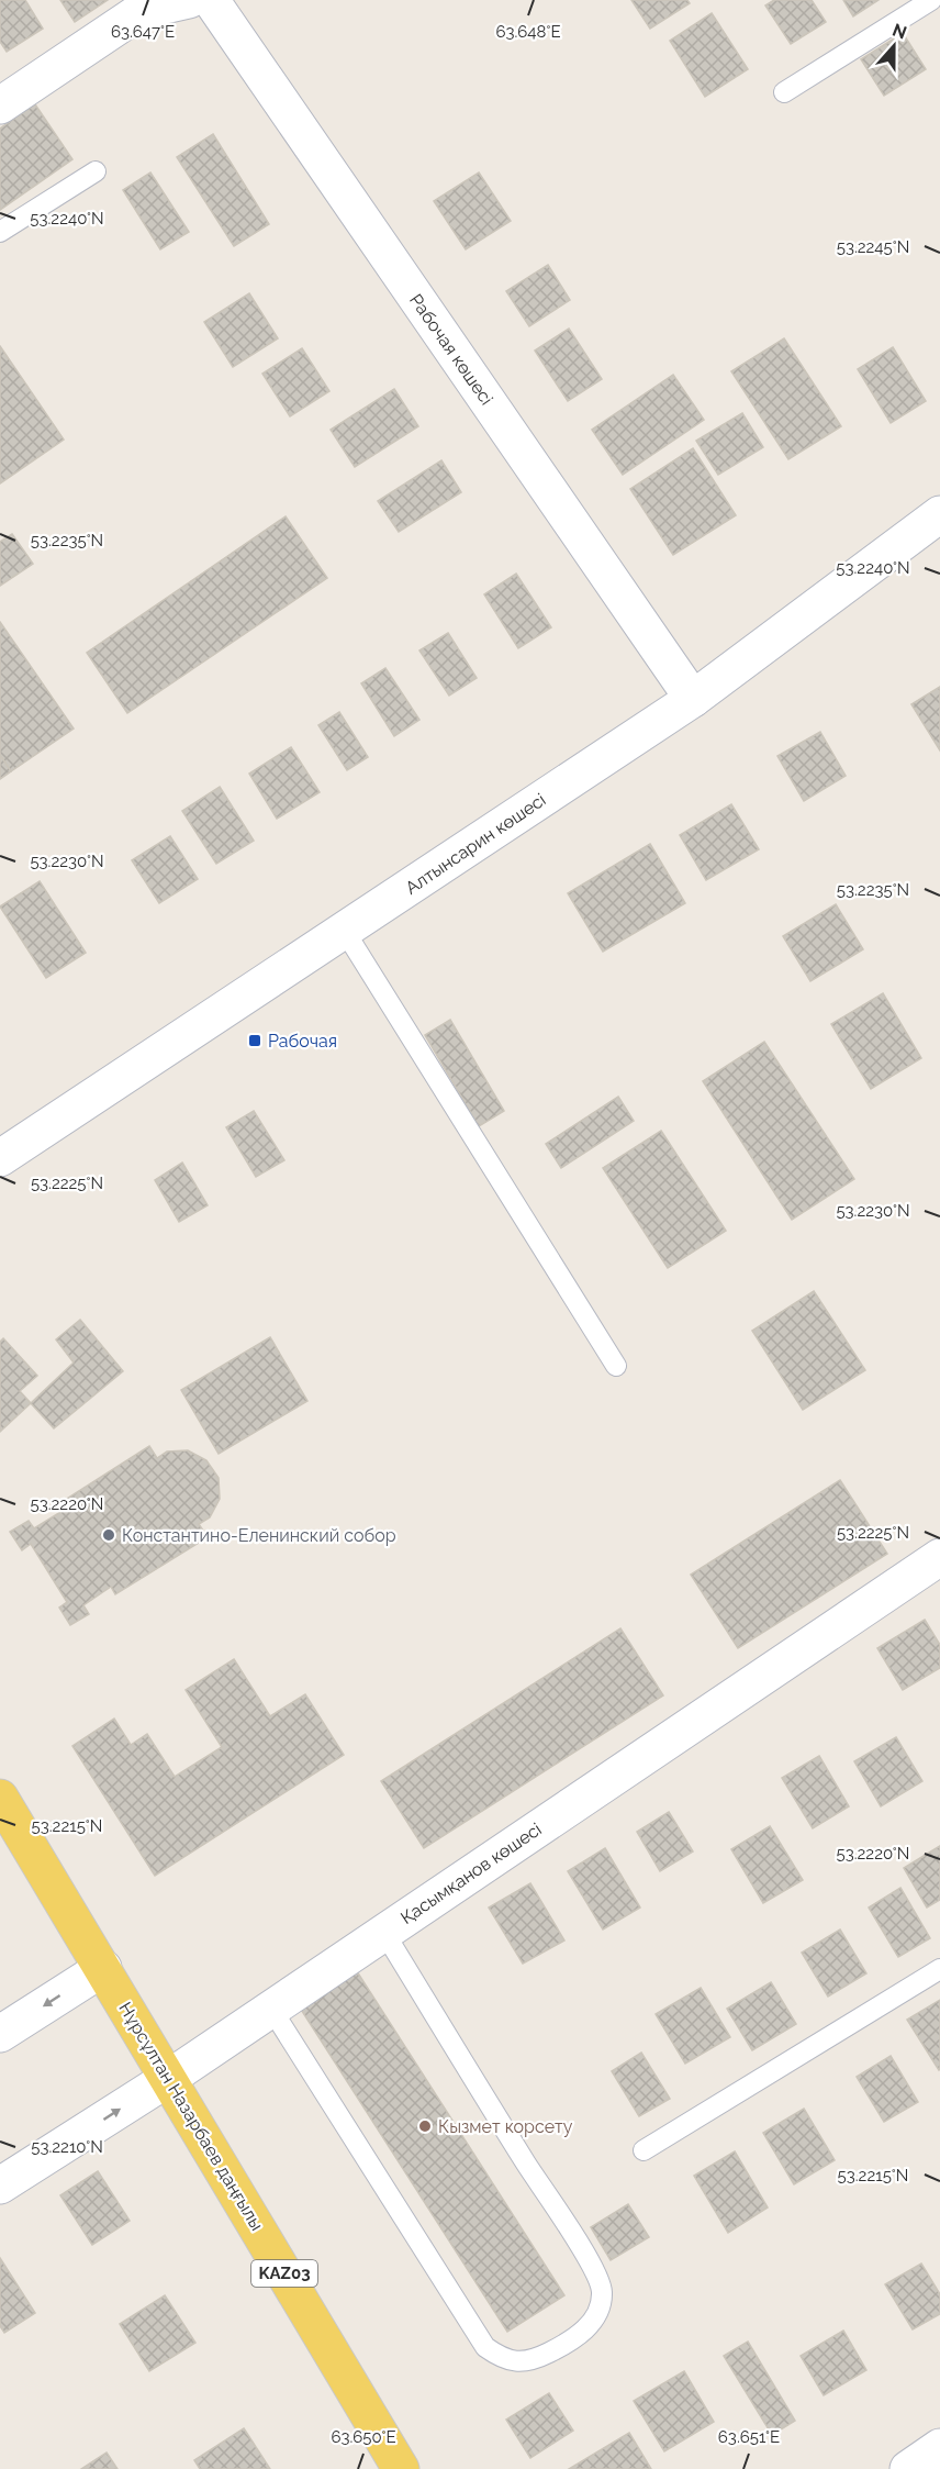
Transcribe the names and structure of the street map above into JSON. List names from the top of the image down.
{
  "streets": {
    "main road": ["Нұрсұлтан Назарбаев даңғылы", "KАZ03"],
    "street": ["Рабочая көшесі", "Алтынсарин көшесі", "Қасымқанов көшесі"]
  },
  "crossings": [
    ["Рабочая көшесі", "Алтынсарин көшесі"],
    ["Қасымқанов көшесі", "Нұрсұлтан Назарбаев даңғылы"]
  ],
  "places": {
    "transit": ["Рабочая"],
    "other": ["Константино-Еленинский собор", "Кызмет корсету"]
  },
  "north": "top",
  "coordinates": [
    "63.647°E",
    "63.648°E",
    "53.2240°N",
    "53.2245°N",
    "53.2235°N",
    "53.2230°N",
    "53.2225°N",
    "53.2220°N",
    "53.2215°N",
    "53.2210°N",
    "63.650°E",
    "63.651°E"
  ]
}
